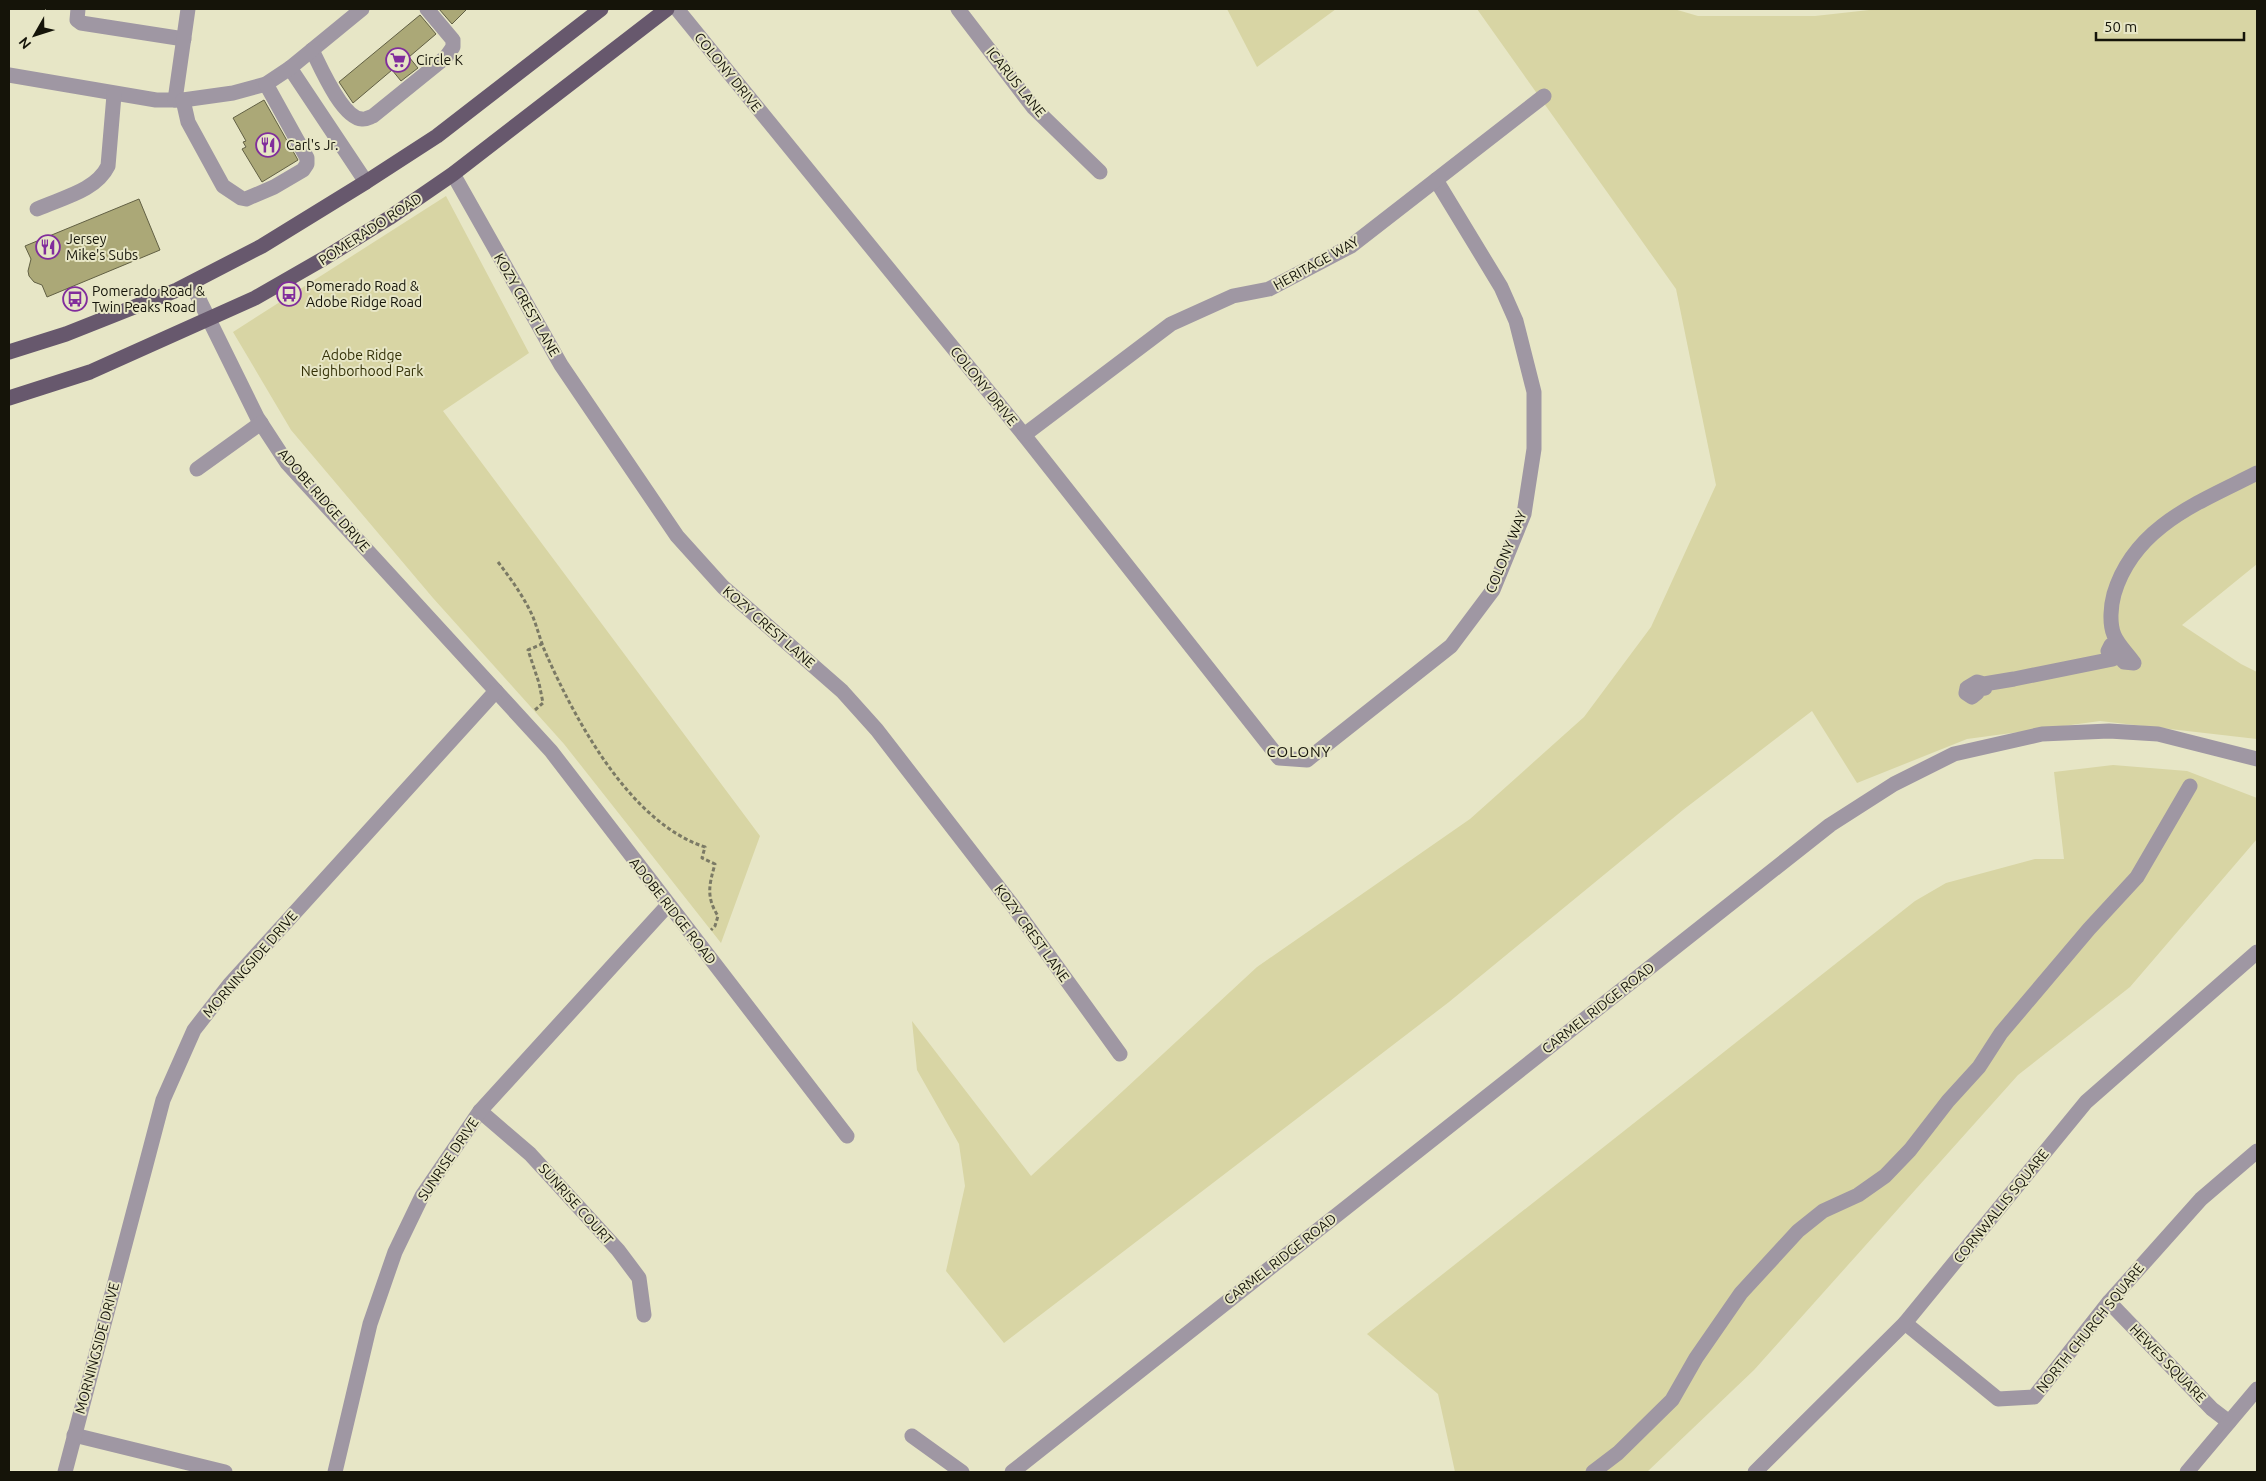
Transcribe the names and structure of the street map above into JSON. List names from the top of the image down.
{
  "streets": {
    "main road": ["POMERADO ROAD"],
    "street": [
      "COLONY DRIVE",
      "ICARUS LANE",
      "HERITAGE WAY",
      "KOZY CREST LANE",
      "ADOBE RIDGE DRIVE",
      "COLONY WAY",
      "ADOBE RIDGE ROAD",
      "MORNINGSIDE DRIVE",
      "CARMEL RIDGE ROAD",
      "SUNRISE DRIVE",
      "SUNRISE COURT",
      "CORNWALLIS SQUARE",
      "NORTH CHURCH SQUARE",
      "HEWES SQUARE"
    ]
  },
  "crossings": [
    ["COLONY DRIVE", "HERITAGE WAY"],
    ["COLONY DRIVE", "COLONY WAY"],
    ["POMERADO ROAD", "KOZY CREST LANE"],
    ["POMERADO ROAD", "ADOBE RIDGE DRIVE"],
    ["HERITAGE WAY", "COLONY WAY"],
    ["ADOBE RIDGE DRIVE", "ADOBE RIDGE ROAD"],
    ["ADOBE RIDGE DRIVE", "MORNINGSIDE DRIVE"],
    ["ADOBE RIDGE ROAD", "MORNINGSIDE DRIVE"],
    ["ADOBE RIDGE ROAD", "SUNRISE DRIVE"],
    ["SUNRISE DRIVE", "SUNRISE COURT"],
    ["CORNWALLIS SQUARE", "NORTH CHURCH SQUARE"],
    ["NORTH CHURCH SQUARE", "HEWES SQUARE"]
  ],
  "districts": ["COLONY"],
  "parks": ["Adobe Ridge Neighborhood Park"],
  "places": {
    "supermarket": ["Circle K"],
    "restaurant": ["Carl's Jr.", "Jersey Mike's Subs"],
    "bus stop": ["Pomerado Road & Adobe Ridge Road", "Pomerado Road & Twin Peaks Road"]
  },
  "scale_bar": "50 m",
  "north": "bottom left"
}
